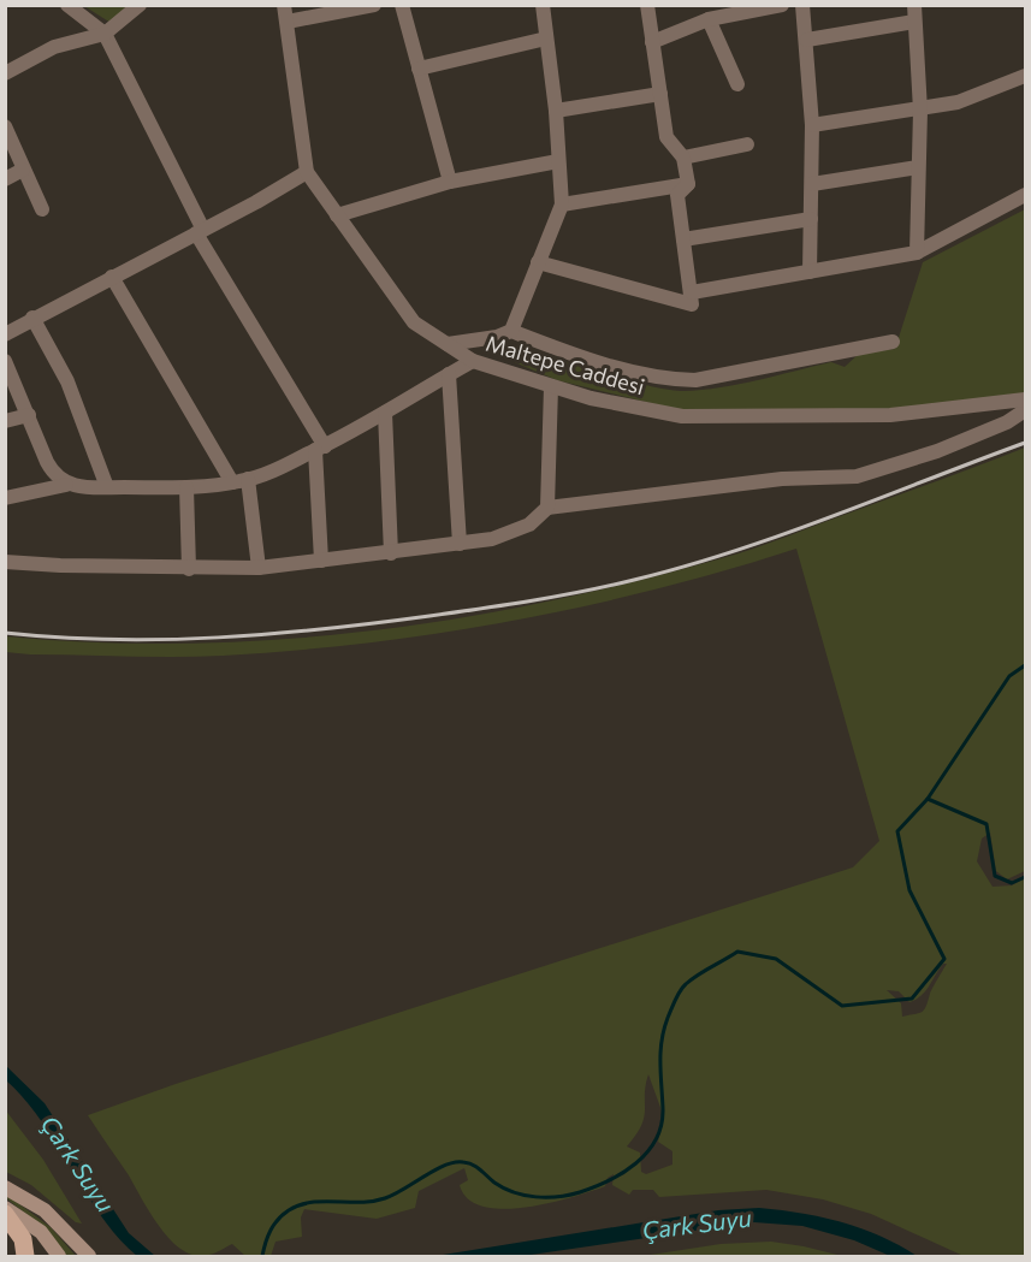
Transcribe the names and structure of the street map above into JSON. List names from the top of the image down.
{
  "streets": {
    "street": ["Maltepe Caddesi"]
  },
  "water": ["Çark Suyu"]
}
